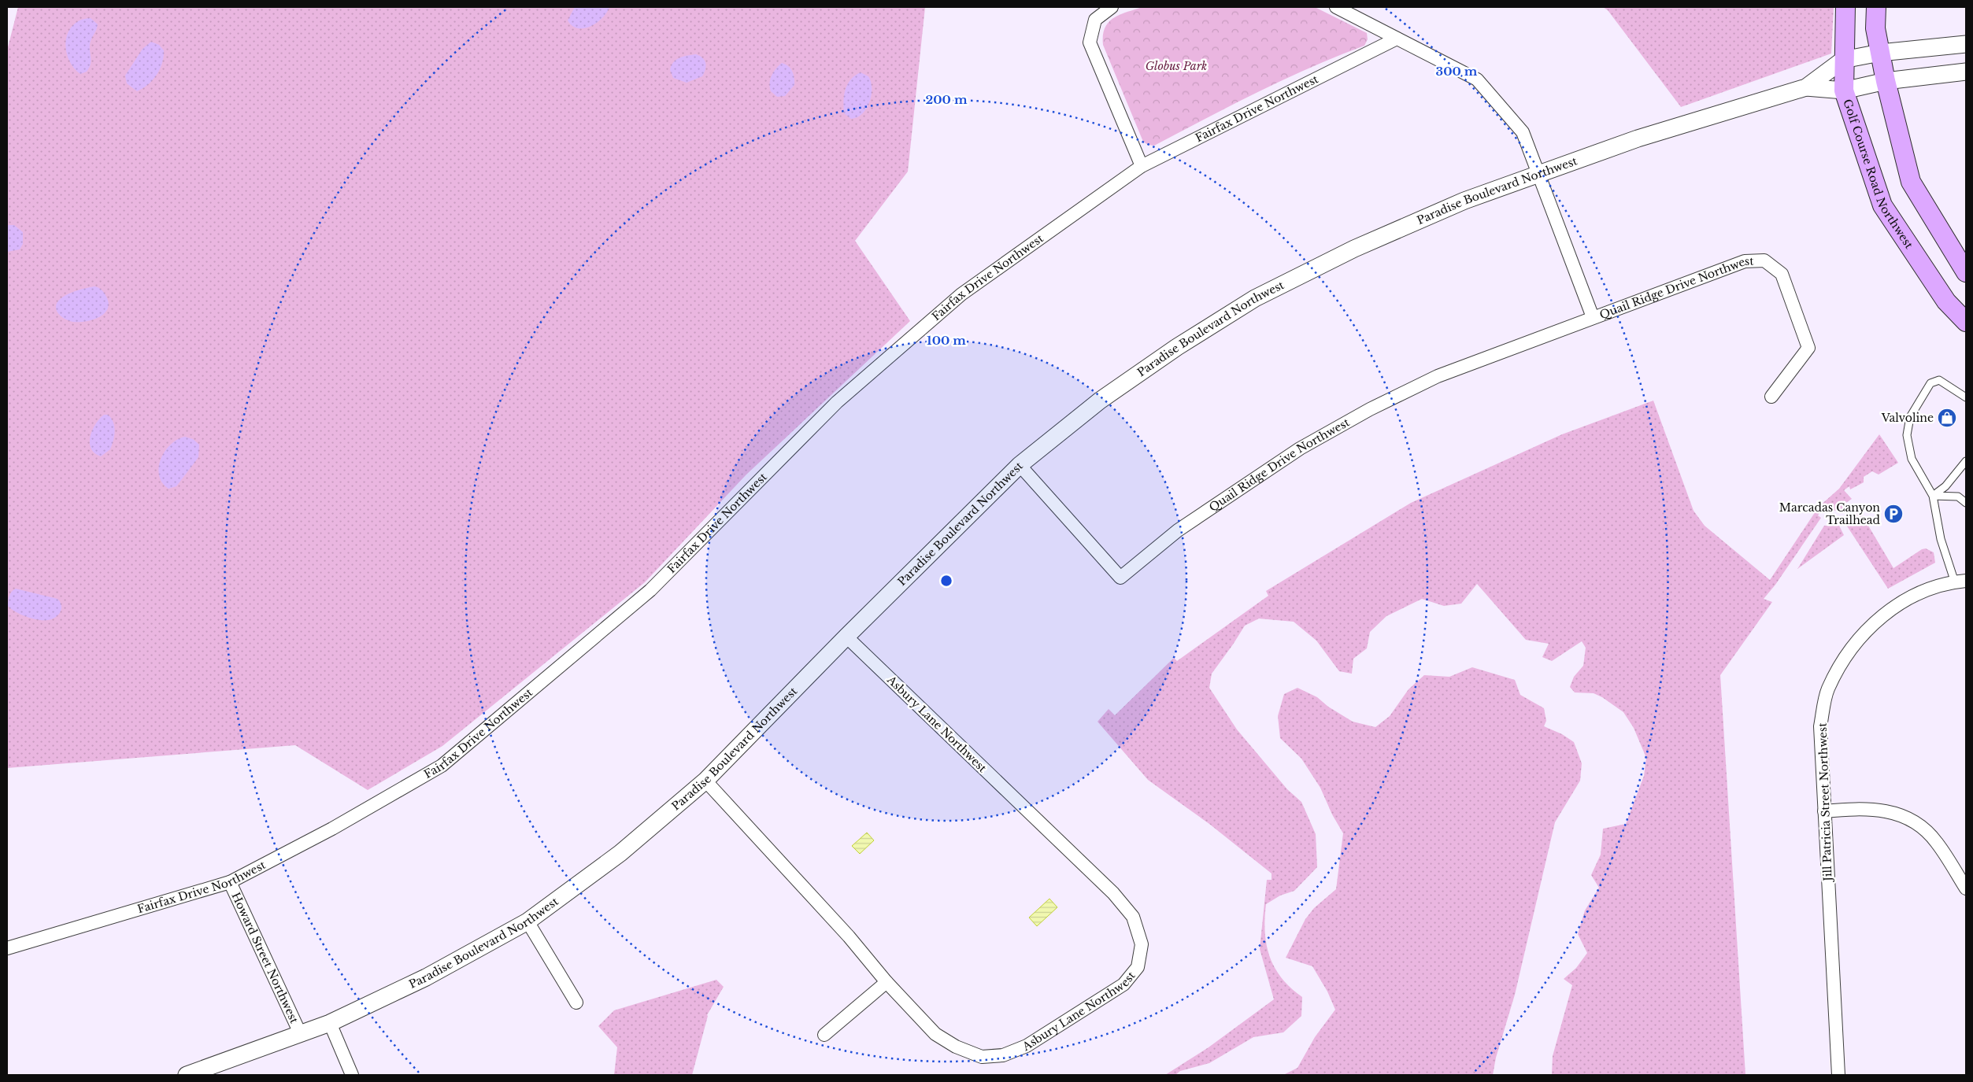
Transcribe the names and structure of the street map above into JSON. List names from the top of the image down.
{
  "streets": {
    "main road": ["Golf Course Road Northwest"],
    "street": [
      "Fairfax Drive Northwest",
      "Paradise Boulevard Northwest",
      "Quail Ridge Drive Northwest",
      "Asbury Lane Northwest",
      "Jill Patricia Street Northwest",
      "Howard Street Northwest"
    ]
  },
  "crossings": [
    ["Fairfax Drive Northwest", "Quail Ridge Drive Northwest"],
    ["Fairfax Drive Northwest", "Howard Street Northwest"],
    ["Golf Course Road Northwest", "Paradise Boulevard Northwest"],
    ["Paradise Boulevard Northwest", "Quail Ridge Drive Northwest"],
    ["Paradise Boulevard Northwest", "Asbury Lane Northwest"],
    ["Paradise Boulevard Northwest", "Howard Street Northwest"]
  ],
  "parks": ["Globus Park"],
  "places": {
    "shop": ["Valvoline"],
    "parking": ["Marcadas Canyon Trailhead"]
  },
  "rings": ["300 m", "200 m", "100 m"]
}
